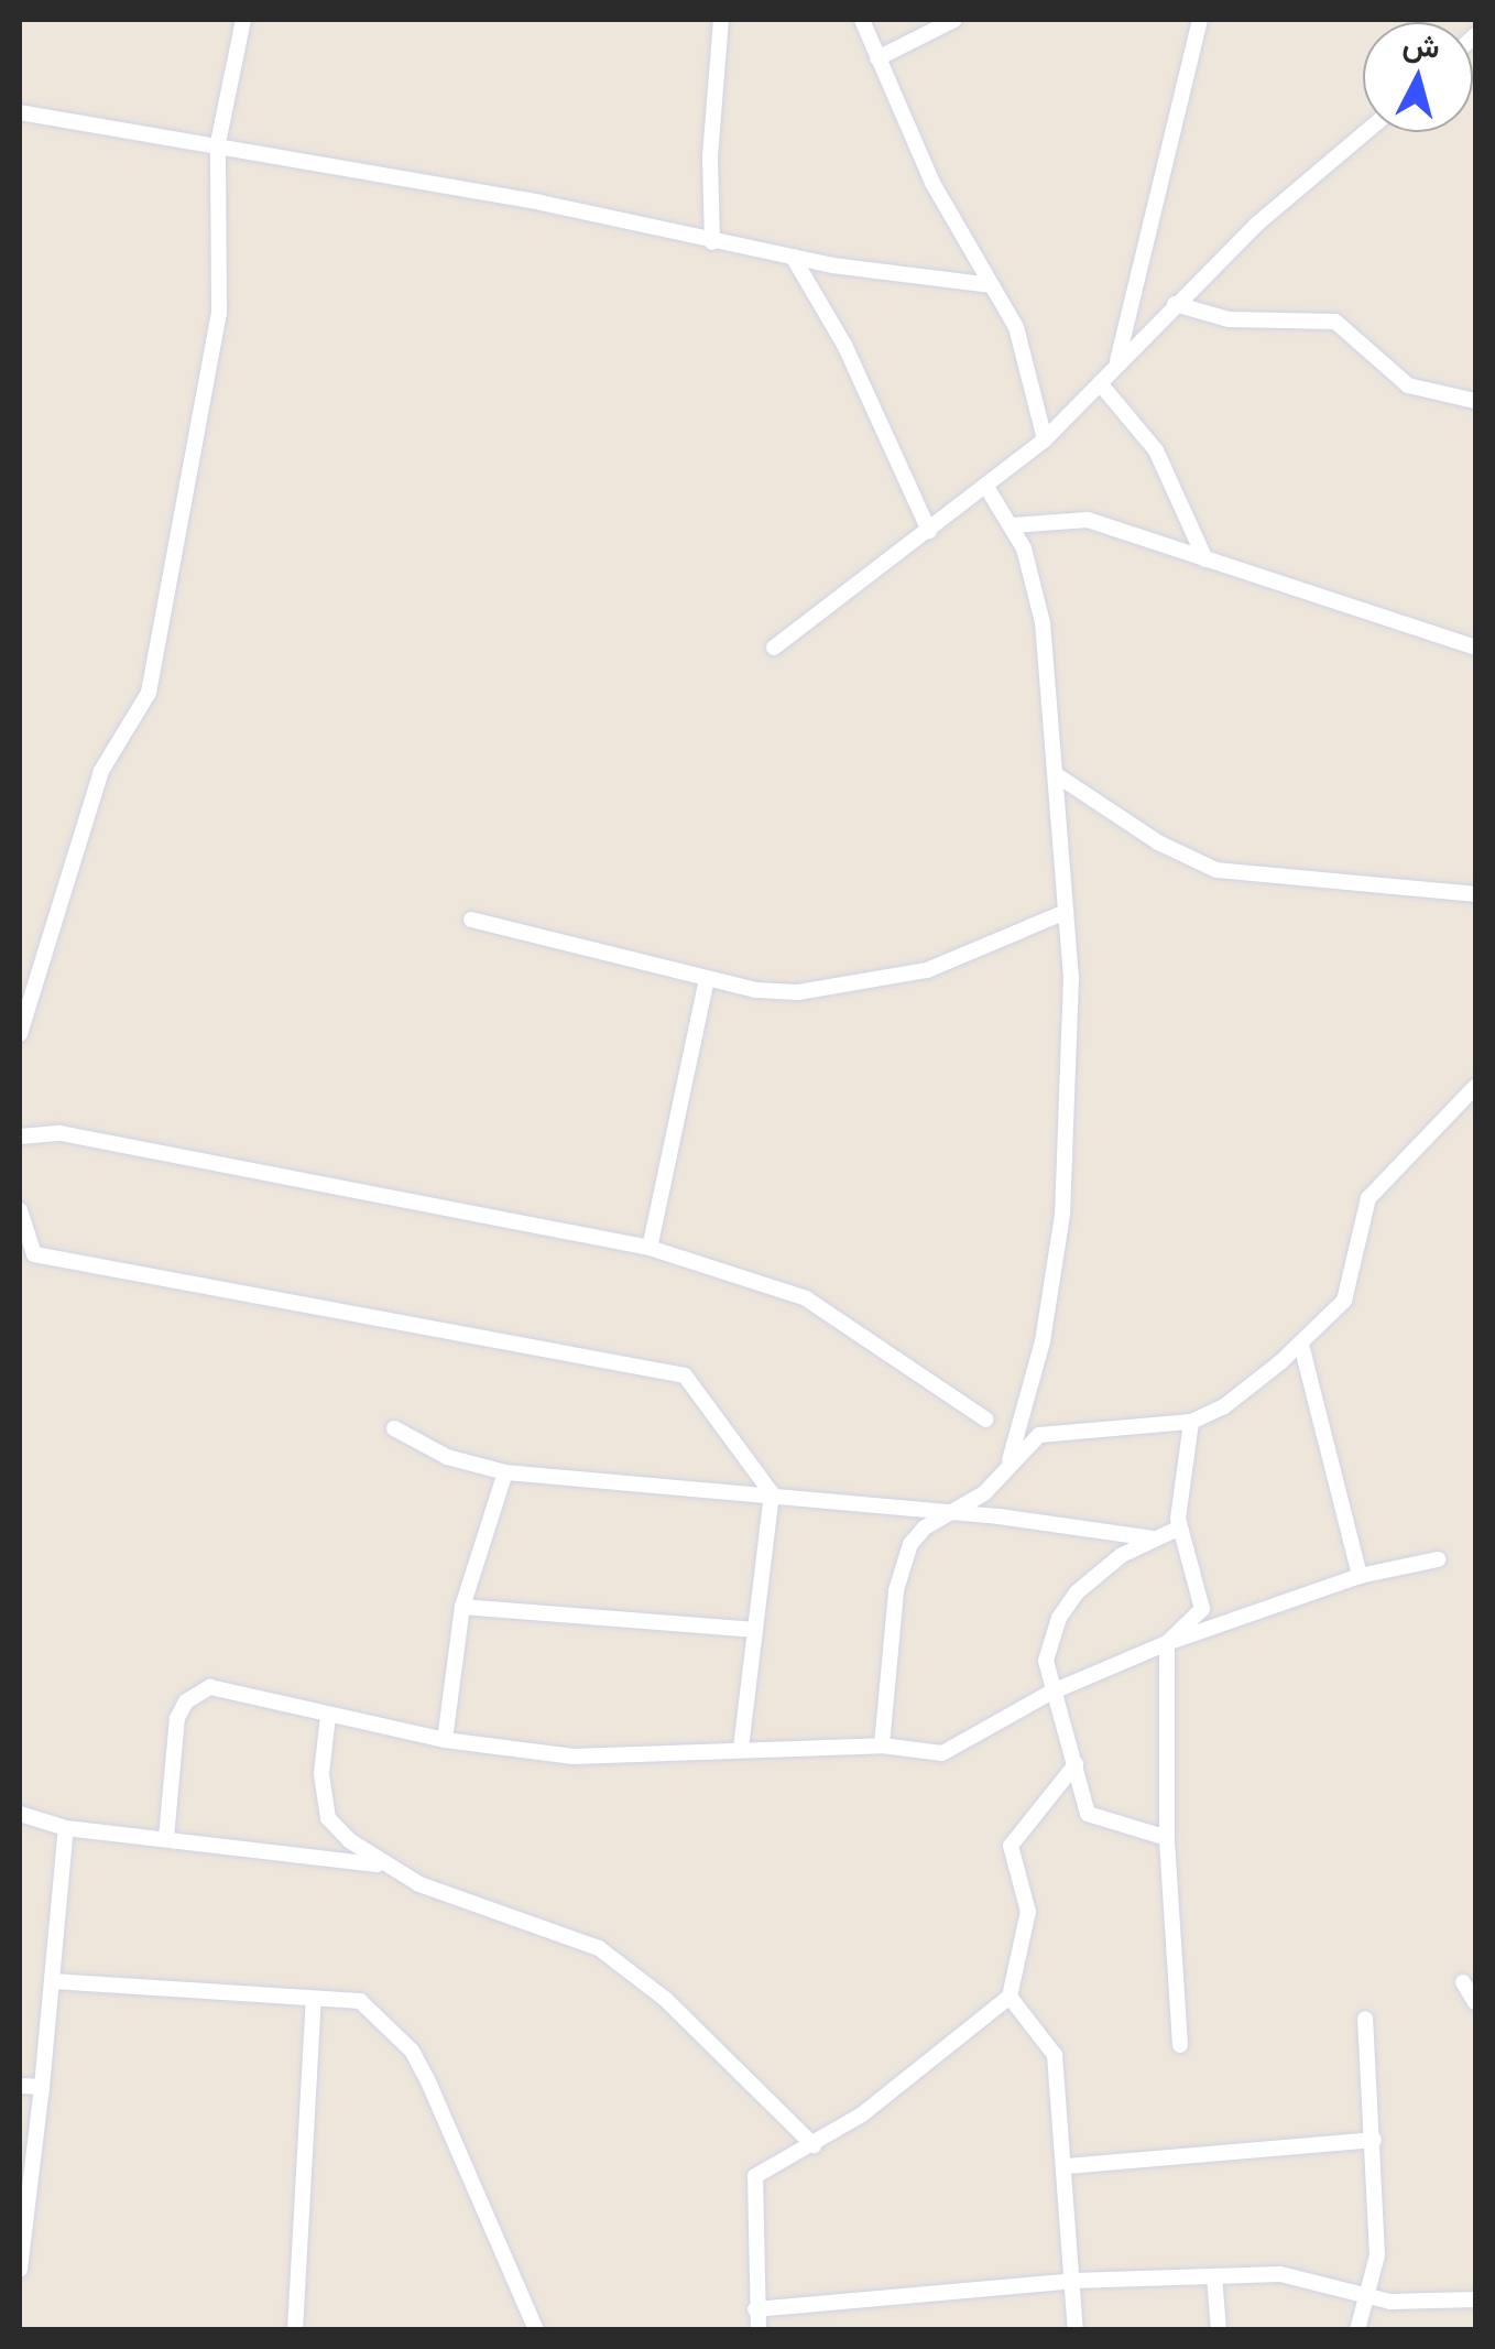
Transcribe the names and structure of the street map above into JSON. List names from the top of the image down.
{
  "north": "top"
}
